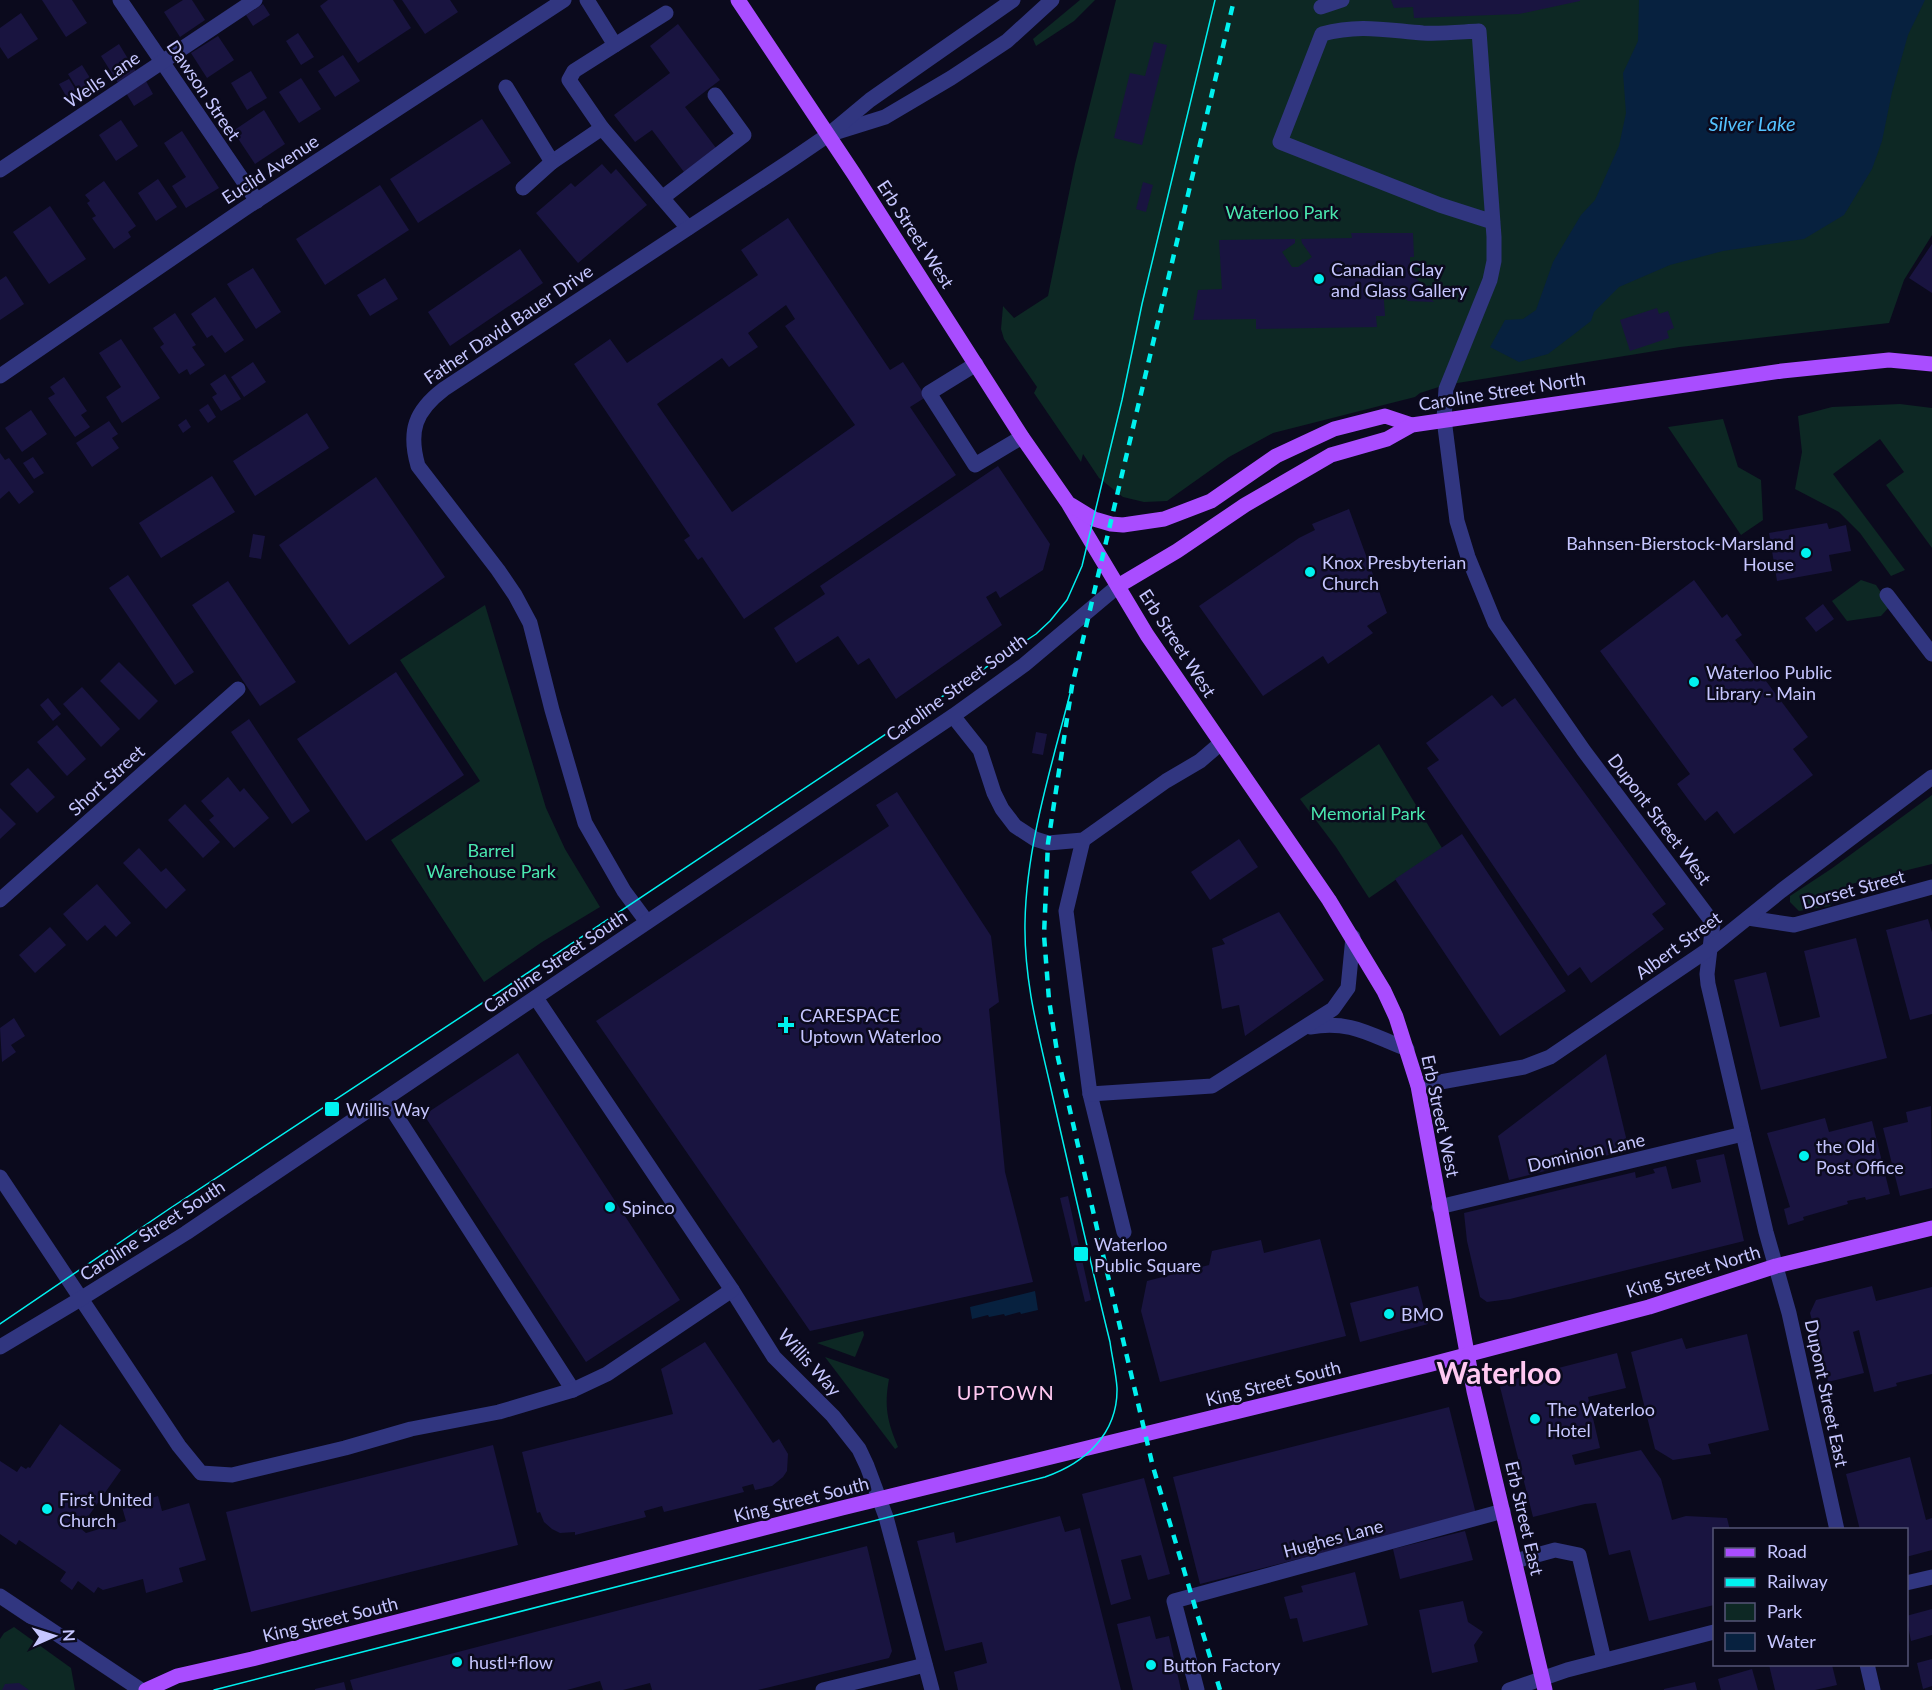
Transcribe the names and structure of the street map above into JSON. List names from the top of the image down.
{
  "streets": {
    "main road": [
      "Erb Street West",
      "Caroline Street North",
      "King Street North",
      "King Street South",
      "Erb Street East"
    ],
    "street": [
      "Wells Lane",
      "Dawson Street",
      "Euclid Avenue",
      "Father David Bauer Drive",
      "Caroline Street South",
      "Short Street",
      "Dupont Street West",
      "Dorset Street",
      "Albert Street",
      "Dominion Lane",
      "Willis Way",
      "Dupont Street East",
      "Hughes Lane"
    ]
  },
  "crossings": [
    ["Wells Lane", "Dawson Street"],
    ["Dawson Street", "Euclid Avenue"],
    ["Erb Street West", "Father David Bauer Drive"],
    ["Erb Street West", "Caroline Street North"],
    ["Erb Street West", "Caroline Street South"],
    ["Erb Street West", "Albert Street"],
    ["Erb Street West", "Dominion Lane"],
    ["Erb Street West", "King Street North"],
    ["Erb Street West", "King Street South"],
    ["Erb Street West", "Erb Street East"],
    ["Father David Bauer Drive", "Caroline Street South"],
    ["Caroline Street North", "Caroline Street South"],
    ["Caroline Street North", "Dupont Street West"],
    ["Caroline Street South", "Willis Way"],
    ["Dupont Street West", "Albert Street"],
    ["Dupont Street West", "Dominion Lane"],
    ["Dupont Street West", "King Street North"],
    ["Dupont Street West", "Dupont Street East"],
    ["Dorset Street", "Albert Street"],
    ["King Street North", "King Street South"],
    ["King Street North", "Dupont Street East"],
    ["King Street North", "Erb Street East"],
    ["Willis Way", "King Street South"],
    ["King Street South", "Erb Street East"],
    ["Erb Street East", "Hughes Lane"]
  ],
  "districts": ["Waterloo", "UPTOWN"],
  "water": ["Silver Lake"],
  "parks": ["Waterloo Park", "Memorial Park", "Barrel Warehouse Park"],
  "places": {
    "other": [
      "Canadian Clay and Glass Gallery",
      "Bahnsen-Bierstock-Marsland House",
      "Knox Presbyterian Church",
      "Waterloo Public Library - Main",
      "the Old Post Office",
      "Spinco",
      "BMO",
      "The Waterloo Hotel",
      "First United Church",
      "hustl+flow",
      "Button Factory"
    ],
    "health": ["CARESPACE Uptown Waterloo"],
    "transit": ["Willis Way", "Waterloo Public Square"]
  },
  "legend": [
    "Road",
    "Railway",
    "Park",
    "Water"
  ],
  "north": "right"
}
